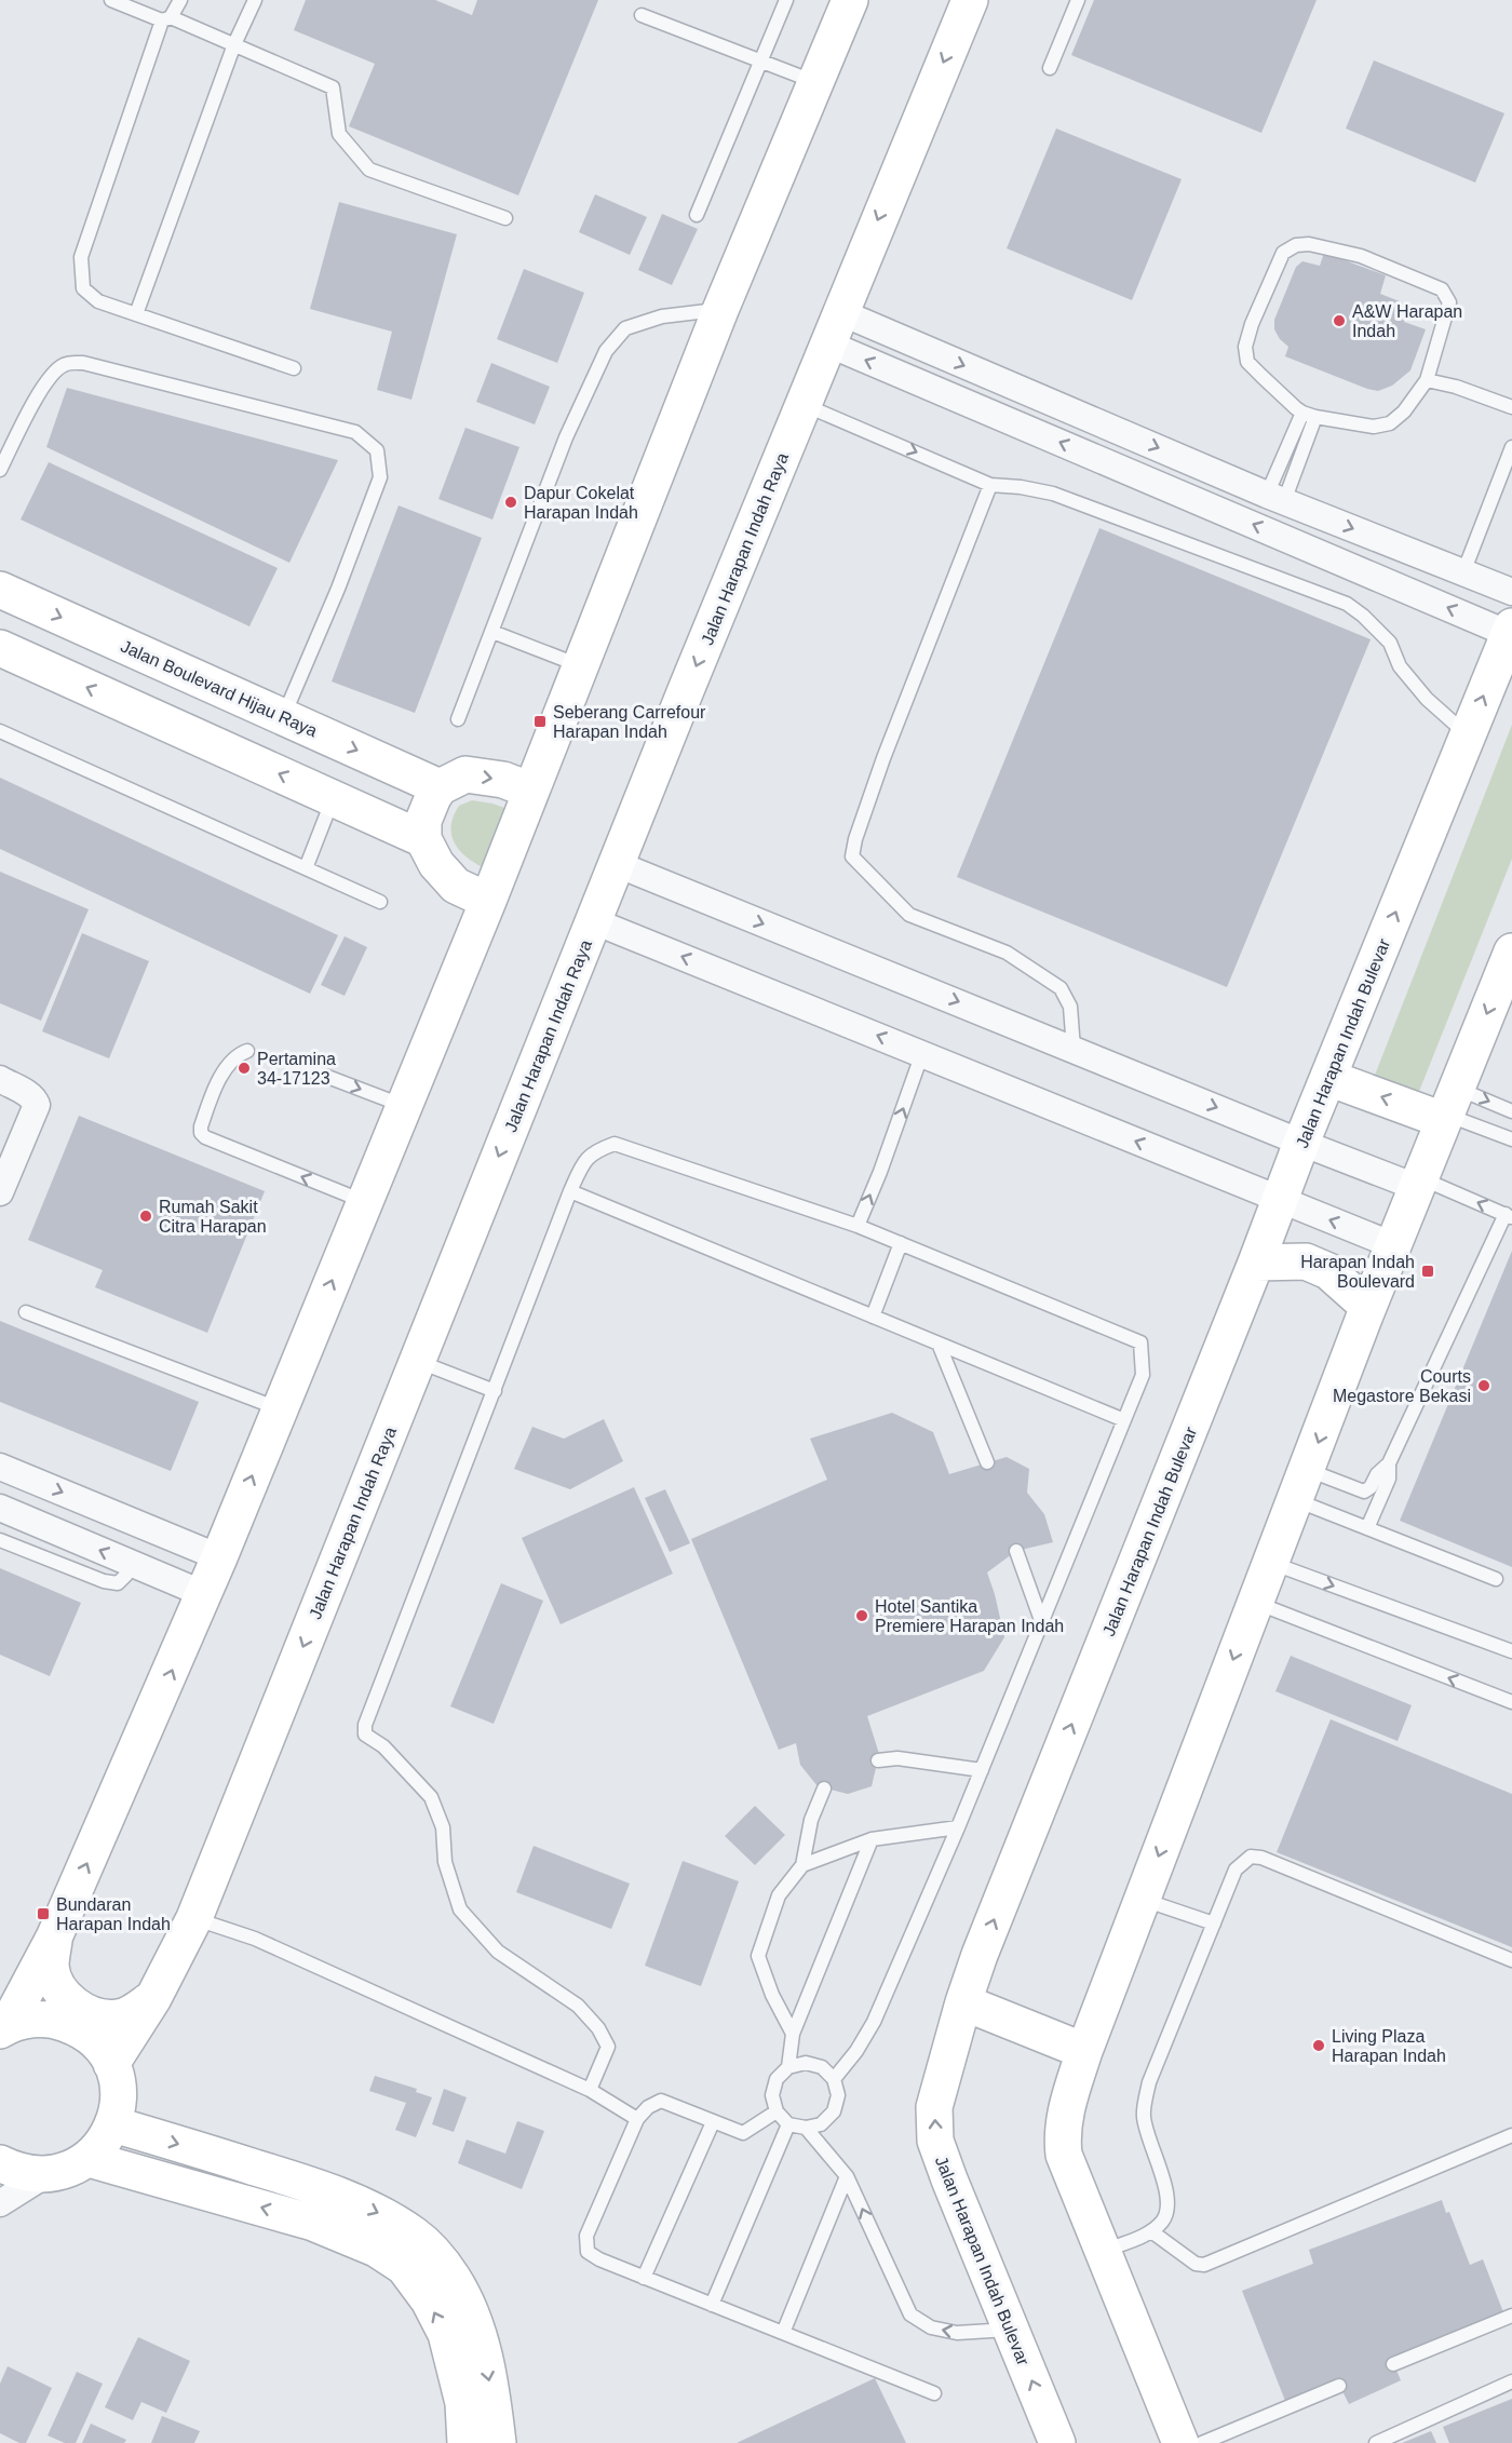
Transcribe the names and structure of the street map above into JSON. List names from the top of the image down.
{
  "streets": {
    "street": ["Jalan Harapan Indah Raya", "Jalan Boulevard Hijau Raya", "Jalan Harapan Indah Bulevar"]
  },
  "places": {
    "other": [
      "A&W Harapan Indah",
      "Dapur Cokelat Harapan Indah",
      "Pertamina 34-17123",
      "Rumah Sakit Citra Harapan",
      "Courts Megastore Bekasi",
      "Hotel Santika Premiere Harapan Indah",
      "Living Plaza Harapan Indah"
    ],
    "transit": ["Seberang Carrefour Harapan Indah", "Harapan Indah Boulevard", "Bundaran Harapan Indah"]
  }
}
